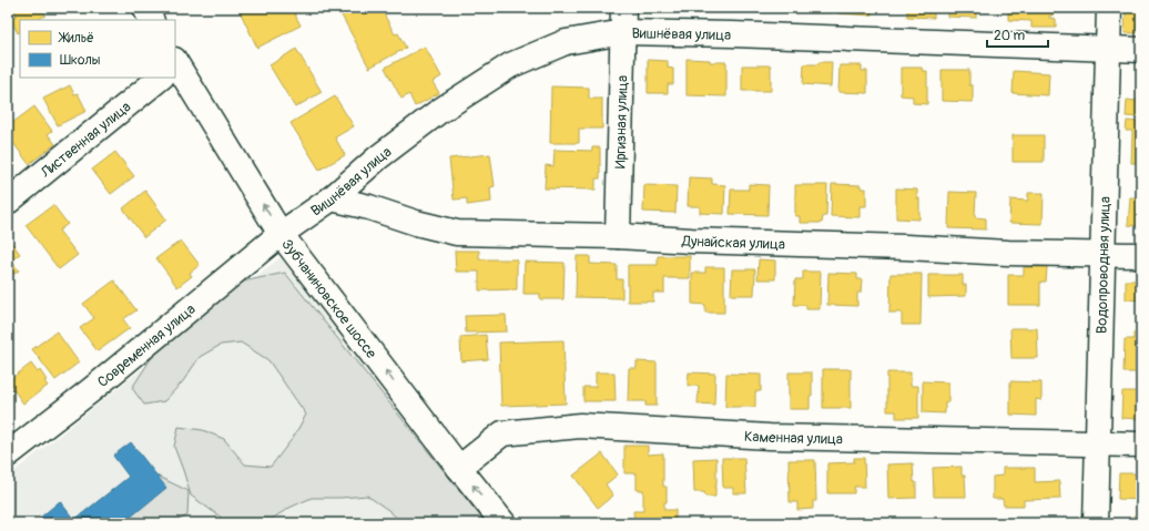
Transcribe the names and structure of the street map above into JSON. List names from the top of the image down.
{
  "streets": {
    "street": [
      "Вишнёвая улица",
      "Иргизная улица",
      "Лиственная улица",
      "Дунайская улица",
      "Водопроводная улица",
      "Зубчаниновское шоссе",
      "Современная улица",
      "Каменная улица"
    ]
  },
  "crossings": [
    ["Вишнёвая улица", "Иргизная улица"],
    ["Вишнёвая улица", "Дунайская улица"],
    ["Вишнёвая улица", "Водопроводная улица"],
    ["Вишнёвая улица", "Зубчаниновское шоссе"],
    ["Вишнёвая улица", "Современная улица"],
    ["Иргизная улица", "Дунайская улица"],
    ["Дунайская улица", "Водопроводная улица"],
    ["Водопроводная улица", "Каменная улица"],
    ["Зубчаниновское шоссе", "Современная улица"],
    ["Зубчаниновское шоссе", "Каменная улица"]
  ],
  "one_way": ["Зубчаниновское шоссе"],
  "legend": ["Жильё", "Школы"],
  "scale_bar": "20 m"
}
